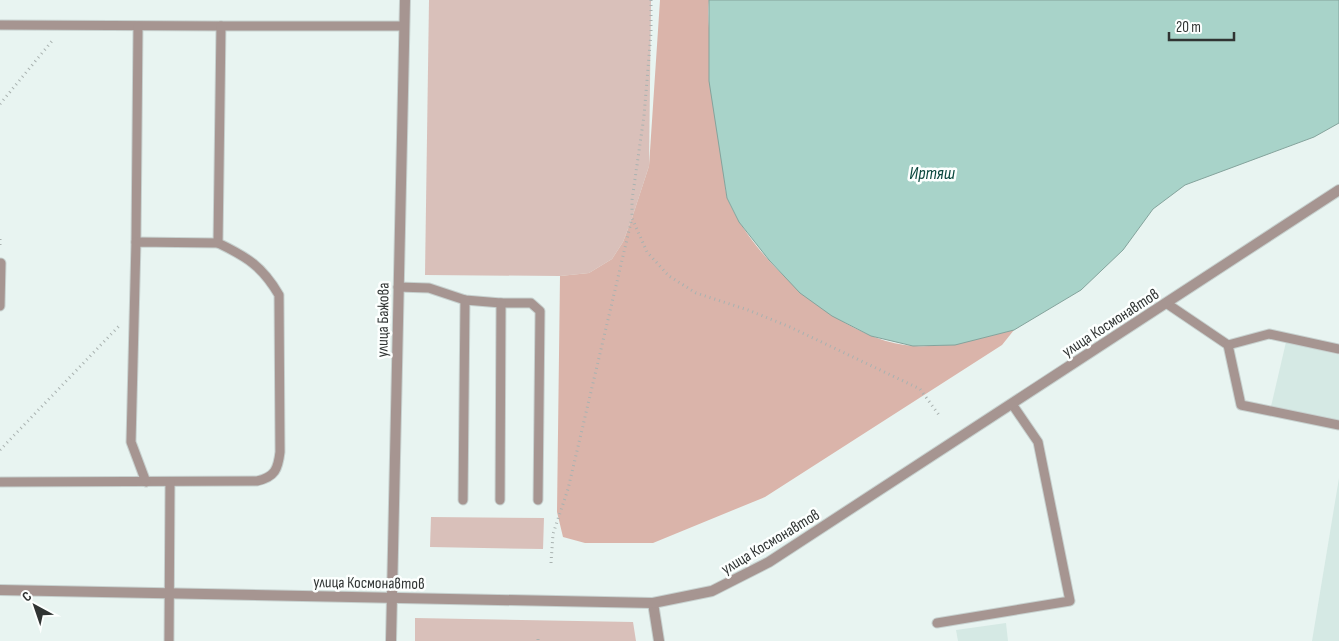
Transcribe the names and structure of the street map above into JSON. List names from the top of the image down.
{
  "streets": {
    "street": ["улица Бажова", "улица Космонавтов"]
  },
  "crossings": [
    ["улица Бажова", "улица Космонавтов"]
  ],
  "water": ["Иртяш"],
  "scale_bar": "20 m",
  "north": "top left"
}
